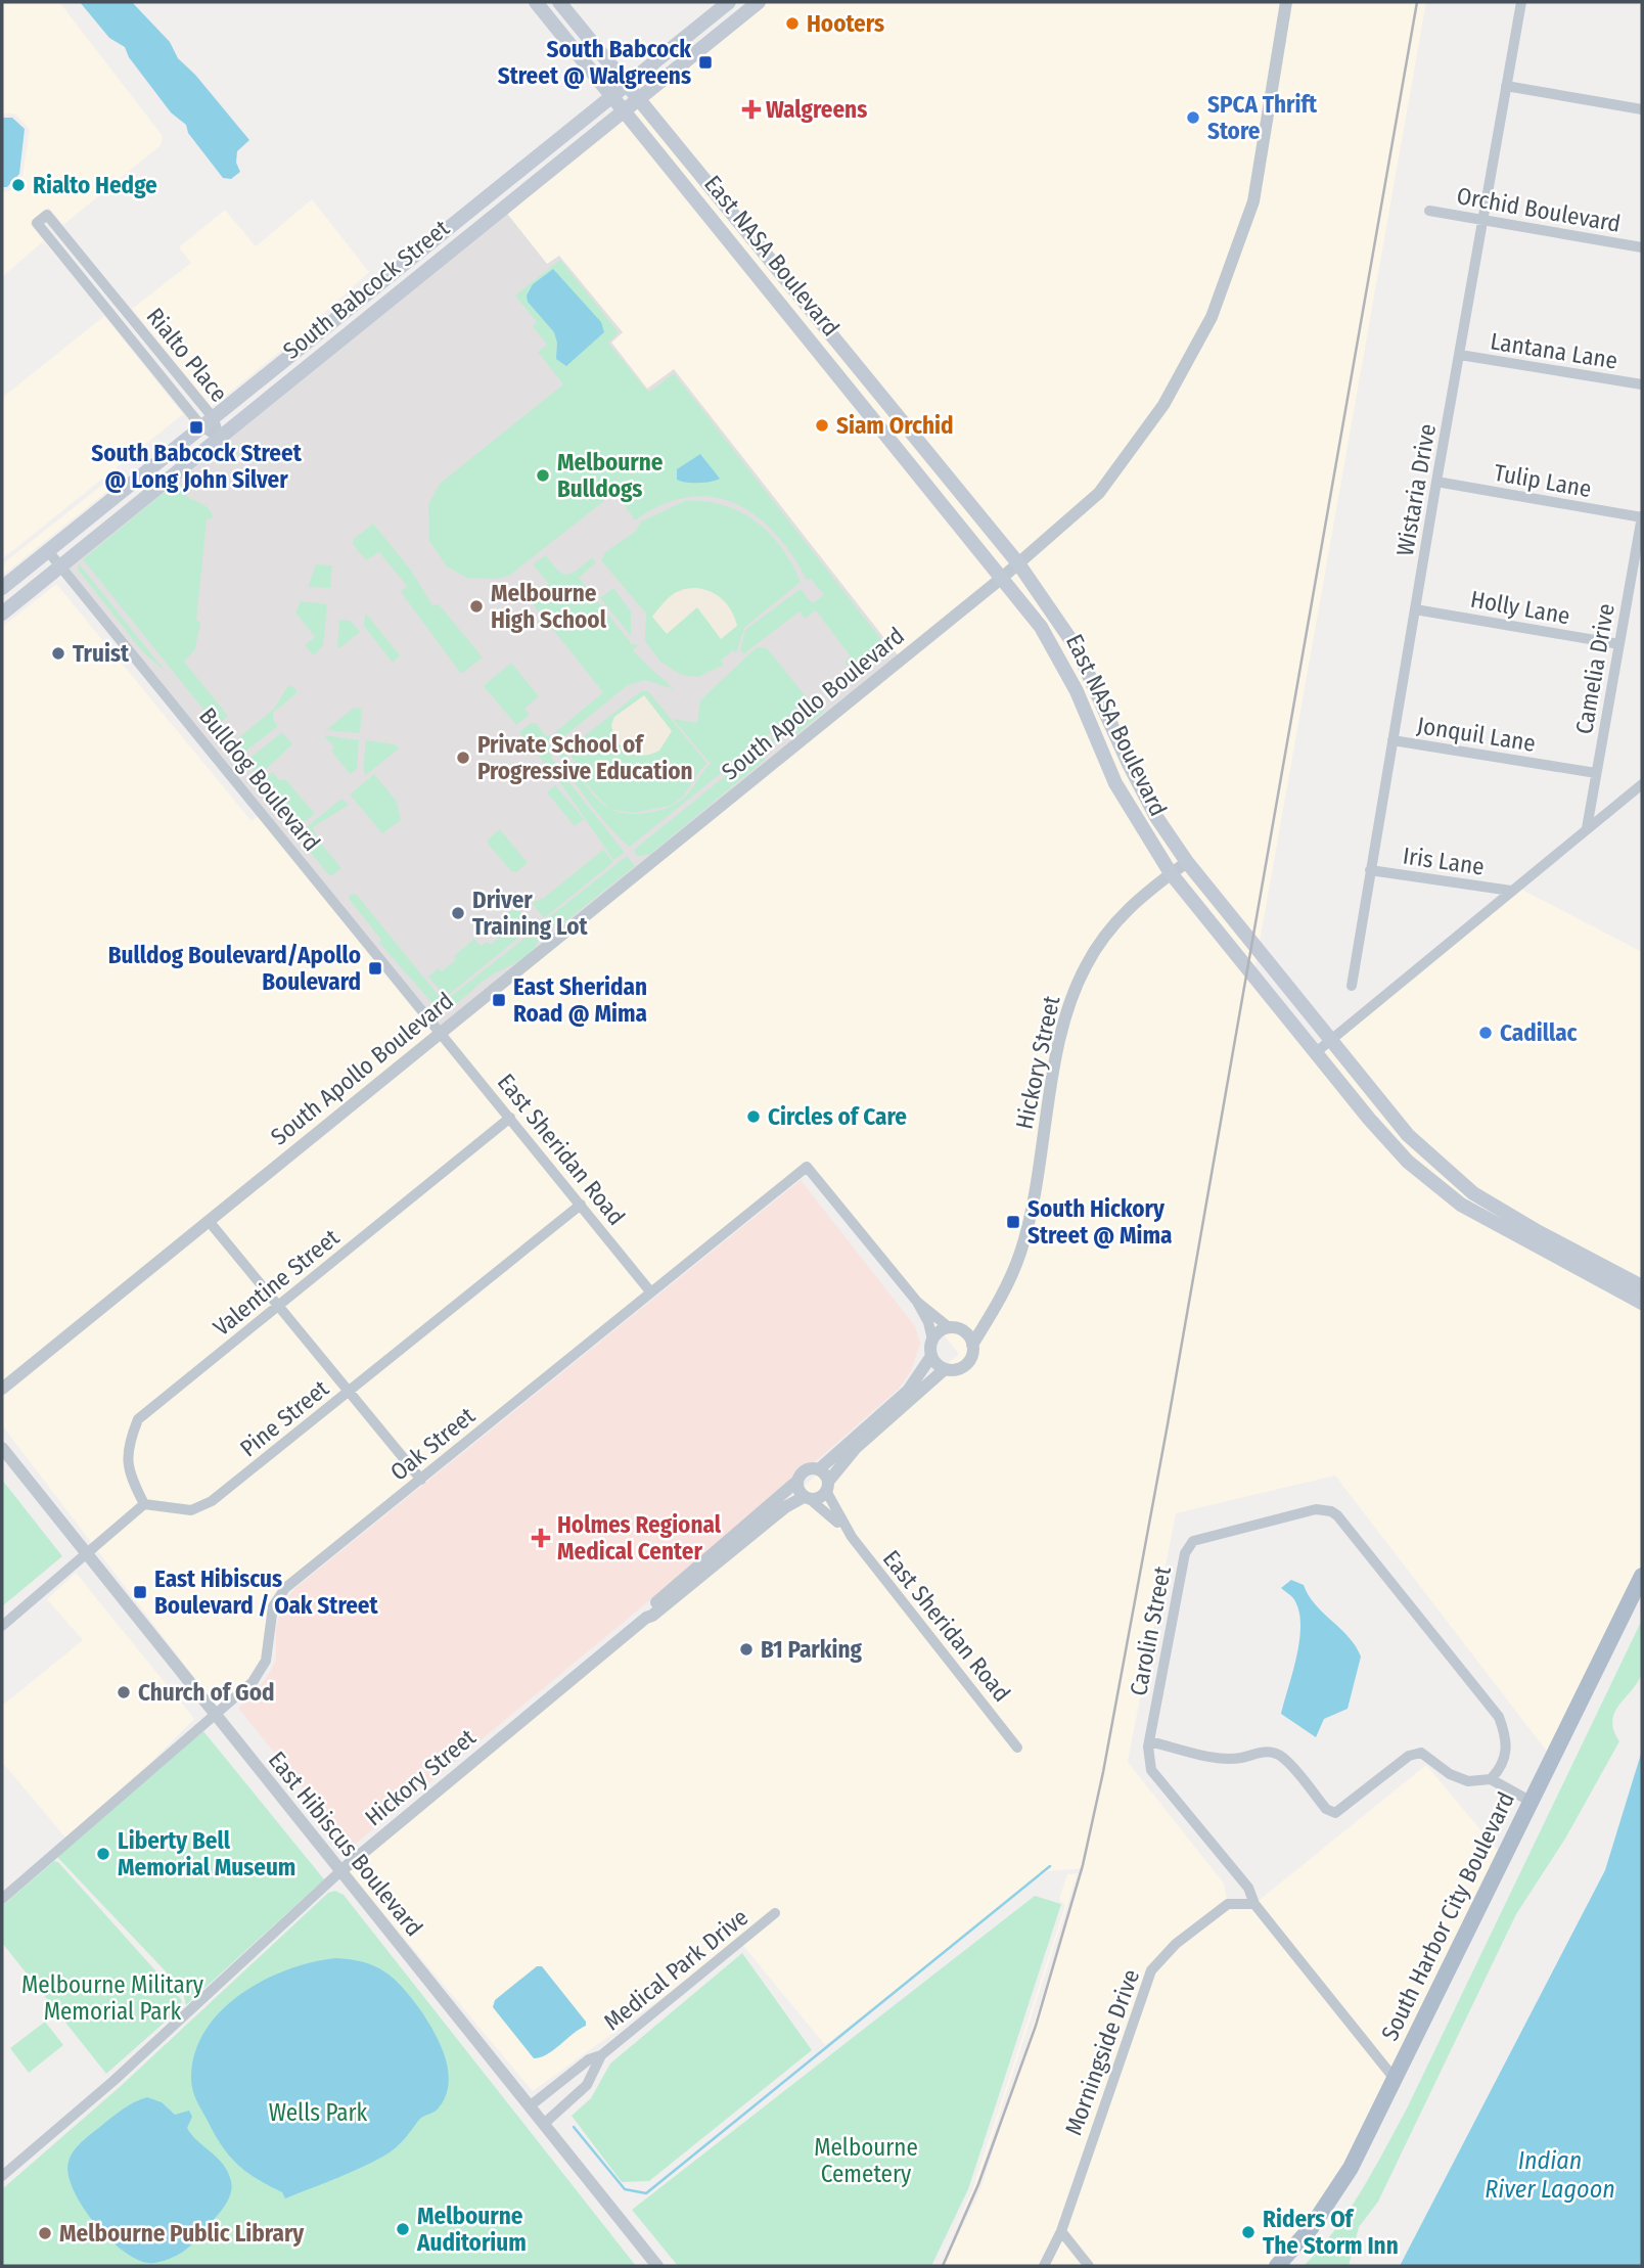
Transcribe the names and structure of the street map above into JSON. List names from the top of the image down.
{
  "streets": {
    "main road": ["East NASA Boulevard", "South Babcock Street", "South Harbor City Boulevard"],
    "street": [
      "Orchid Boulevard",
      "Lantana Lane",
      "Rialto Place",
      "Tulip Lane",
      "Wistaria Drive",
      "Holly Lane",
      "Camelia Drive",
      "South Apollo Boulevard",
      "Jonquil Lane",
      "Bulldog Boulevard",
      "Iris Lane",
      "Hickory Street",
      "East Sheridan Road",
      "Valentine Street",
      "Pine Street",
      "Oak Street",
      "Carolin Street",
      "East Hibiscus Boulevard",
      "Medical Park Drive",
      "Morningside Drive"
    ]
  },
  "crossings": [
    ["Orchid Boulevard", "Wistaria Drive"],
    ["East NASA Boulevard", "South Babcock Street"],
    ["East NASA Boulevard", "South Apollo Boulevard"],
    ["East NASA Boulevard", "Hickory Street"],
    ["South Babcock Street", "Rialto Place"],
    ["South Babcock Street", "Bulldog Boulevard"],
    ["Lantana Lane", "Wistaria Drive"],
    ["Tulip Lane", "Wistaria Drive"],
    ["Tulip Lane", "Camelia Drive"],
    ["Wistaria Drive", "Holly Lane"],
    ["Wistaria Drive", "Jonquil Lane"],
    ["Wistaria Drive", "Iris Lane"],
    ["Holly Lane", "Camelia Drive"],
    ["Camelia Drive", "Jonquil Lane"],
    ["South Apollo Boulevard", "Bulldog Boulevard"],
    ["South Apollo Boulevard", "East Sheridan Road"],
    ["Bulldog Boulevard", "East Sheridan Road"],
    ["Hickory Street", "East Sheridan Road"],
    ["Hickory Street", "Oak Street"],
    ["Hickory Street", "East Hibiscus Boulevard"],
    ["East Sheridan Road", "Valentine Street"],
    ["East Sheridan Road", "Pine Street"],
    ["East Sheridan Road", "Oak Street"],
    ["Valentine Street", "Pine Street"],
    ["Oak Street", "East Hibiscus Boulevard"],
    ["Carolin Street", "South Harbor City Boulevard"],
    ["Carolin Street", "Morningside Drive"],
    ["East Hibiscus Boulevard", "Medical Park Drive"]
  ],
  "water": ["Indian River Lagoon"],
  "parks": ["Melbourne Military Memorial Park", "Wells Park", "Melbourne Cemetery"],
  "places": {
    "other": [
      "Hooters",
      "SPCA Thrift Store",
      "Rialto Hedge",
      "Siam Orchid",
      "Melbourne Bulldogs",
      "Melbourne High School",
      "Truist",
      "Private School of Progressive Education",
      "Driver Training Lot",
      "Cadillac",
      "Circles of Care",
      "B1 Parking",
      "Church of God",
      "Liberty Bell Memorial Museum",
      "Melbourne Auditorium",
      "Riders Of The Storm Inn",
      "Melbourne Public Library"
    ],
    "transit": [
      "South Babcock Street @ Walgreens",
      "South Babcock Street @ Long John Silver",
      "Bulldog Boulevard/Apollo Boulevard",
      "East Sheridan Road @ Mima",
      "South Hickory Street @ Mima",
      "East Hibiscus Boulevard / Oak Street"
    ],
    "health": ["Walgreens", "Holmes Regional Medical Center"]
  }
}
